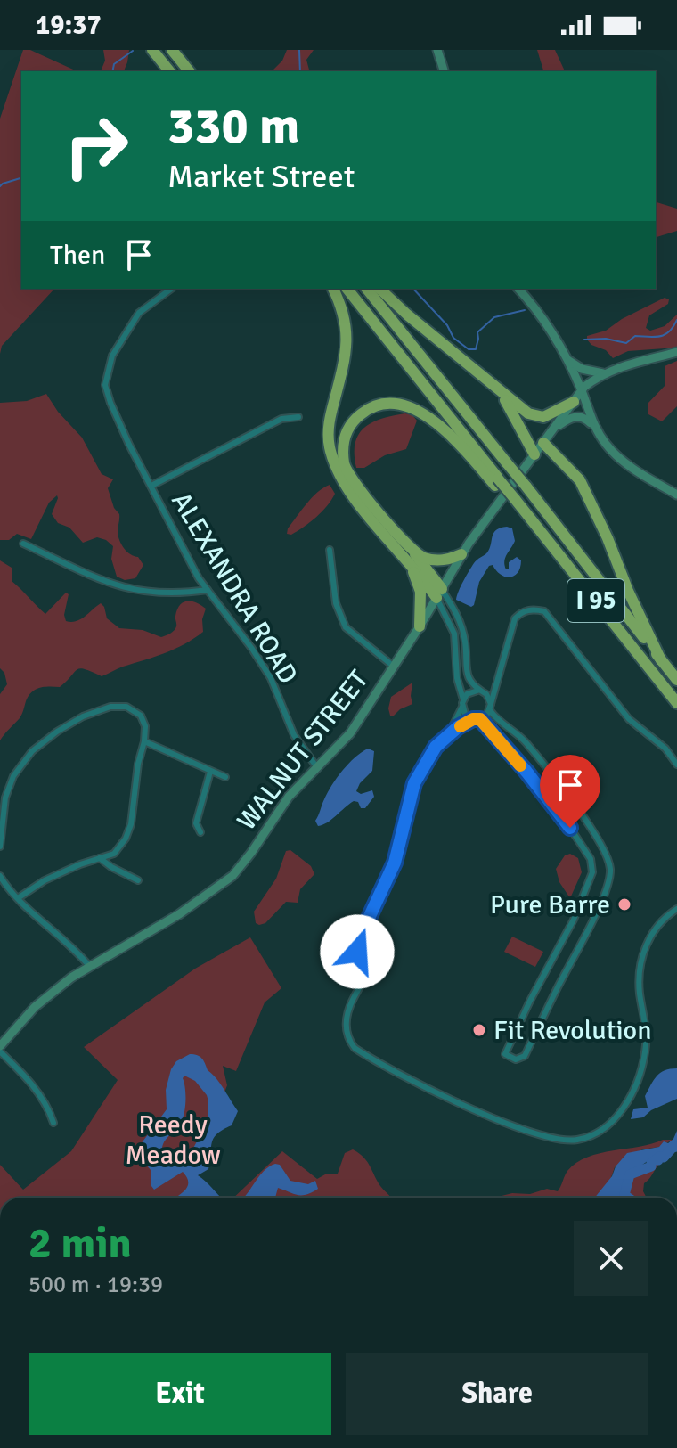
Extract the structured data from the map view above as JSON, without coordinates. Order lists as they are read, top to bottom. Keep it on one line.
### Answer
{"streets":{"highway":["I 95"],"main road":["WALNUT STREET"],"street":["ALEXANDRA ROAD"]},"crossings":[["ALEXANDRA ROAD","WALNUT STREET"]],"parks":["Reedy Meadow"],"places":["Pure Barre","Fit Revolution"],"page":{"status":"19:37","turn":["330 m","Market Street"],"then":"Then","heading":["2 min","500 m · 19:39"],"buttons":["Exit","Share"]}}
